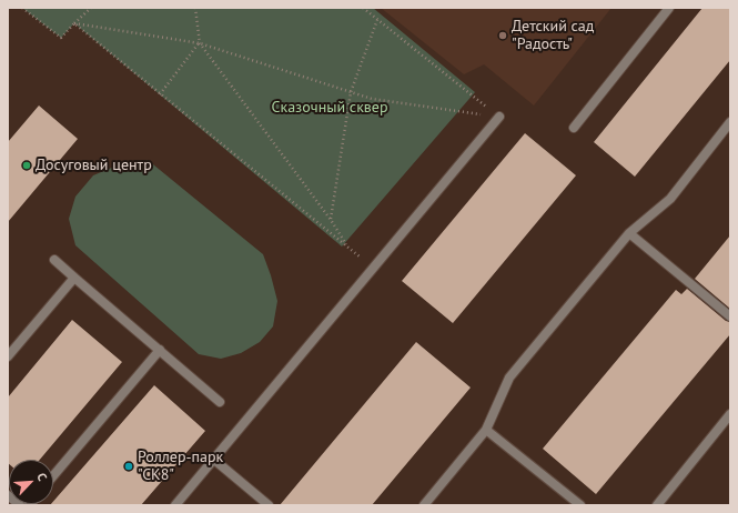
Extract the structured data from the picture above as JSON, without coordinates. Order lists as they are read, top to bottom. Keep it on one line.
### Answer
{"parks":["Сказочный сквер"],"places":["Детский сад \"Радость\"","Досуговый центр","Роллер-парк \"СК8\""],"north":"top right"}
